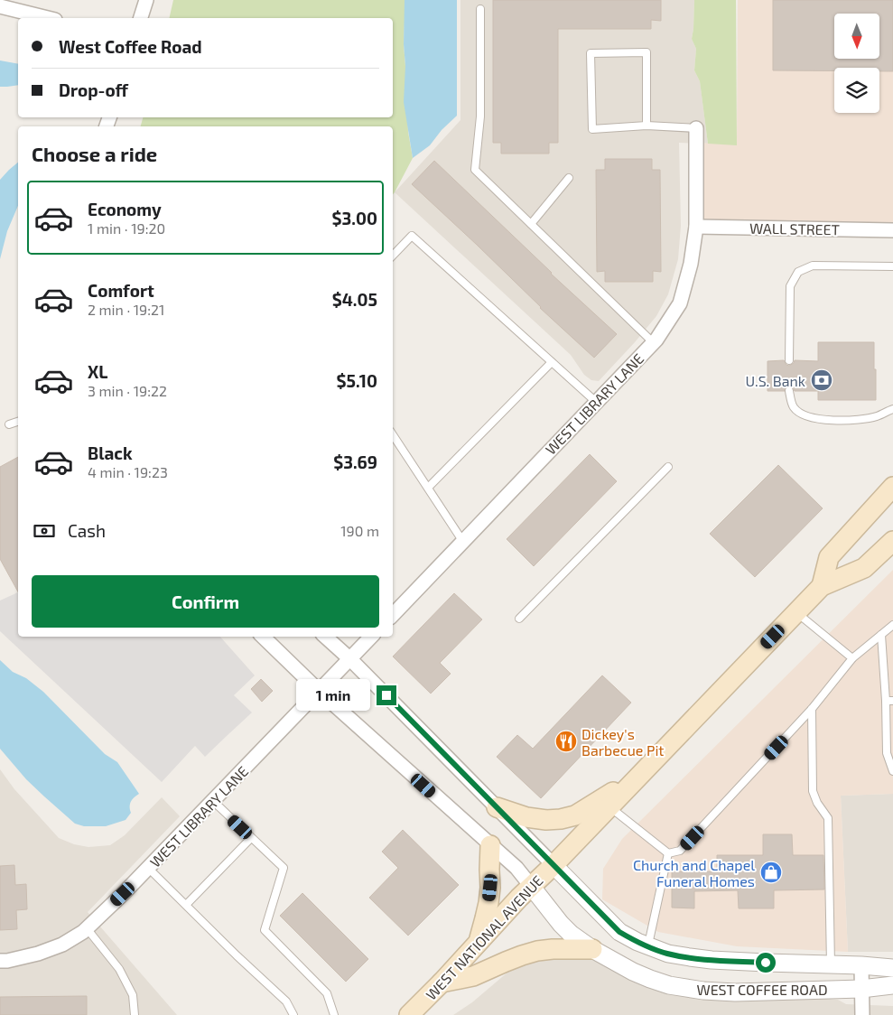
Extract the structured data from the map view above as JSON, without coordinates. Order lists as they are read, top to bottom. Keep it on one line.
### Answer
{"streets":{"main road":["WEST NATIONAL AVENUE"],"street":["WALL STREET","WEST LIBRARY LANE","WEST COFFEE ROAD"]},"crossings":[["WALL STREET","WEST LIBRARY LANE"],["WEST NATIONAL AVENUE","WEST COFFEE ROAD"]],"places":{"bank":["U.S. Bank"],"restaurant":["Dickey's Barbecue Pit"],"shop":["Church and Chapel Funeral Homes"]},"north":"bottom","page":{"banner":["West Coffee Road","Drop-off"],"heading":"Choose a ride","list":[{"name":"Economy","note":"1 min · 19:20","value":"$3.00"},{"name":"Comfort","note":"2 min · 19:21","value":"$4.05"},{"name":"XL","note":"3 min · 19:22","value":"$5.10"},{"name":"Black","note":"4 min · 19:23","value":"$3.69"}],"pay":["Cash","190 m"],"buttons":"Confirm","bubble":"1 min"}}
